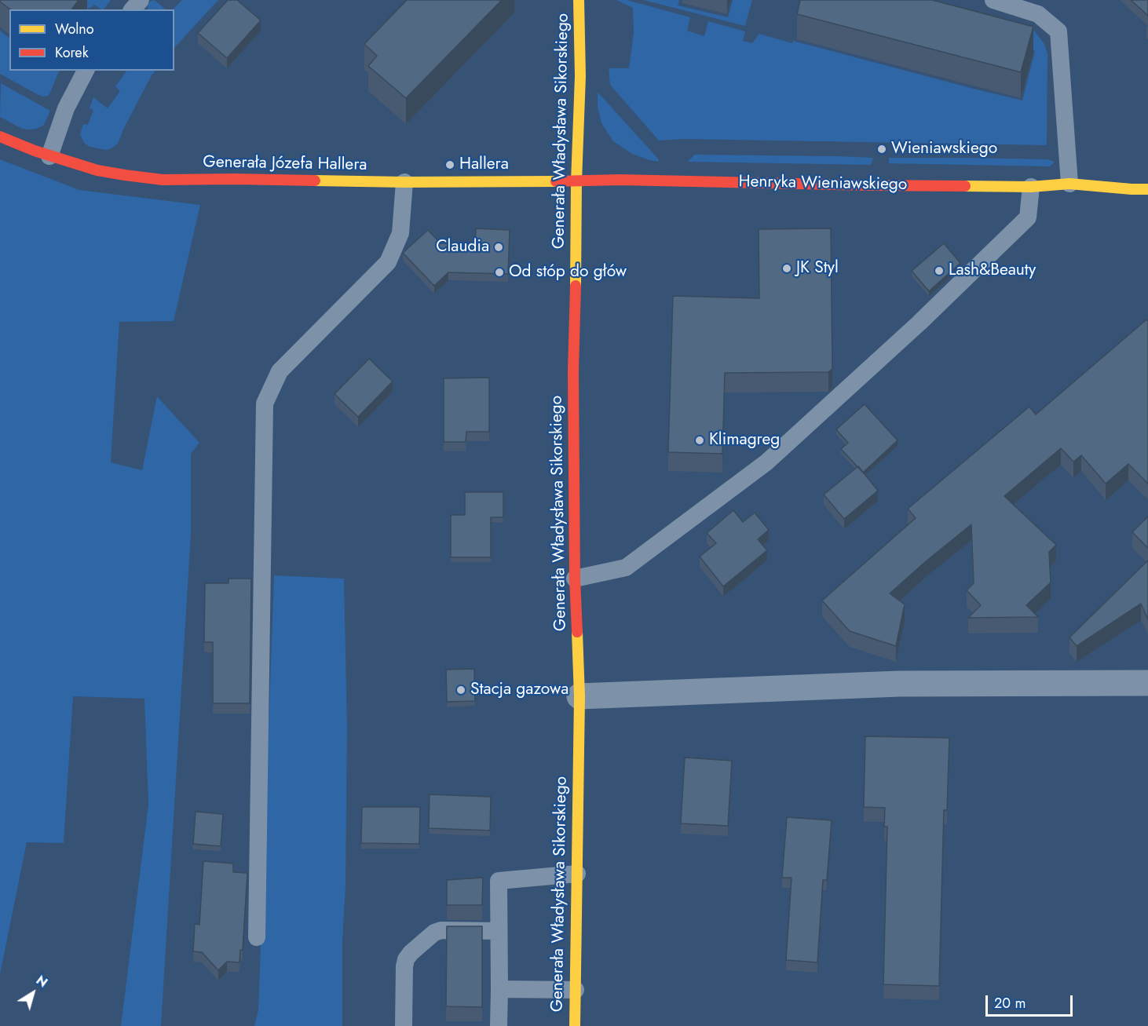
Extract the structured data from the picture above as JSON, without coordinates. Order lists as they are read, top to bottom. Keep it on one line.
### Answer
{"streets":{"street":["Generała Władysława Sikorskiego","Generała Józefa Hallera","Henryka Wieniawskiego"]},"crossings":[["Generała Władysława Sikorskiego","Generała Józefa Hallera"],["Generała Władysława Sikorskiego","Henryka Wieniawskiego"],["Generała Józefa Hallera","Henryka Wieniawskiego"]],"places":["Wieniawskiego","Hallera","Claudia","JK Styl","Lash&Beauty","Od stóp do głów","Klimagreg","Stacja gazowa"],"legend":["Wolno","Korek"],"scale_bar":"20 m","north":"top right"}
